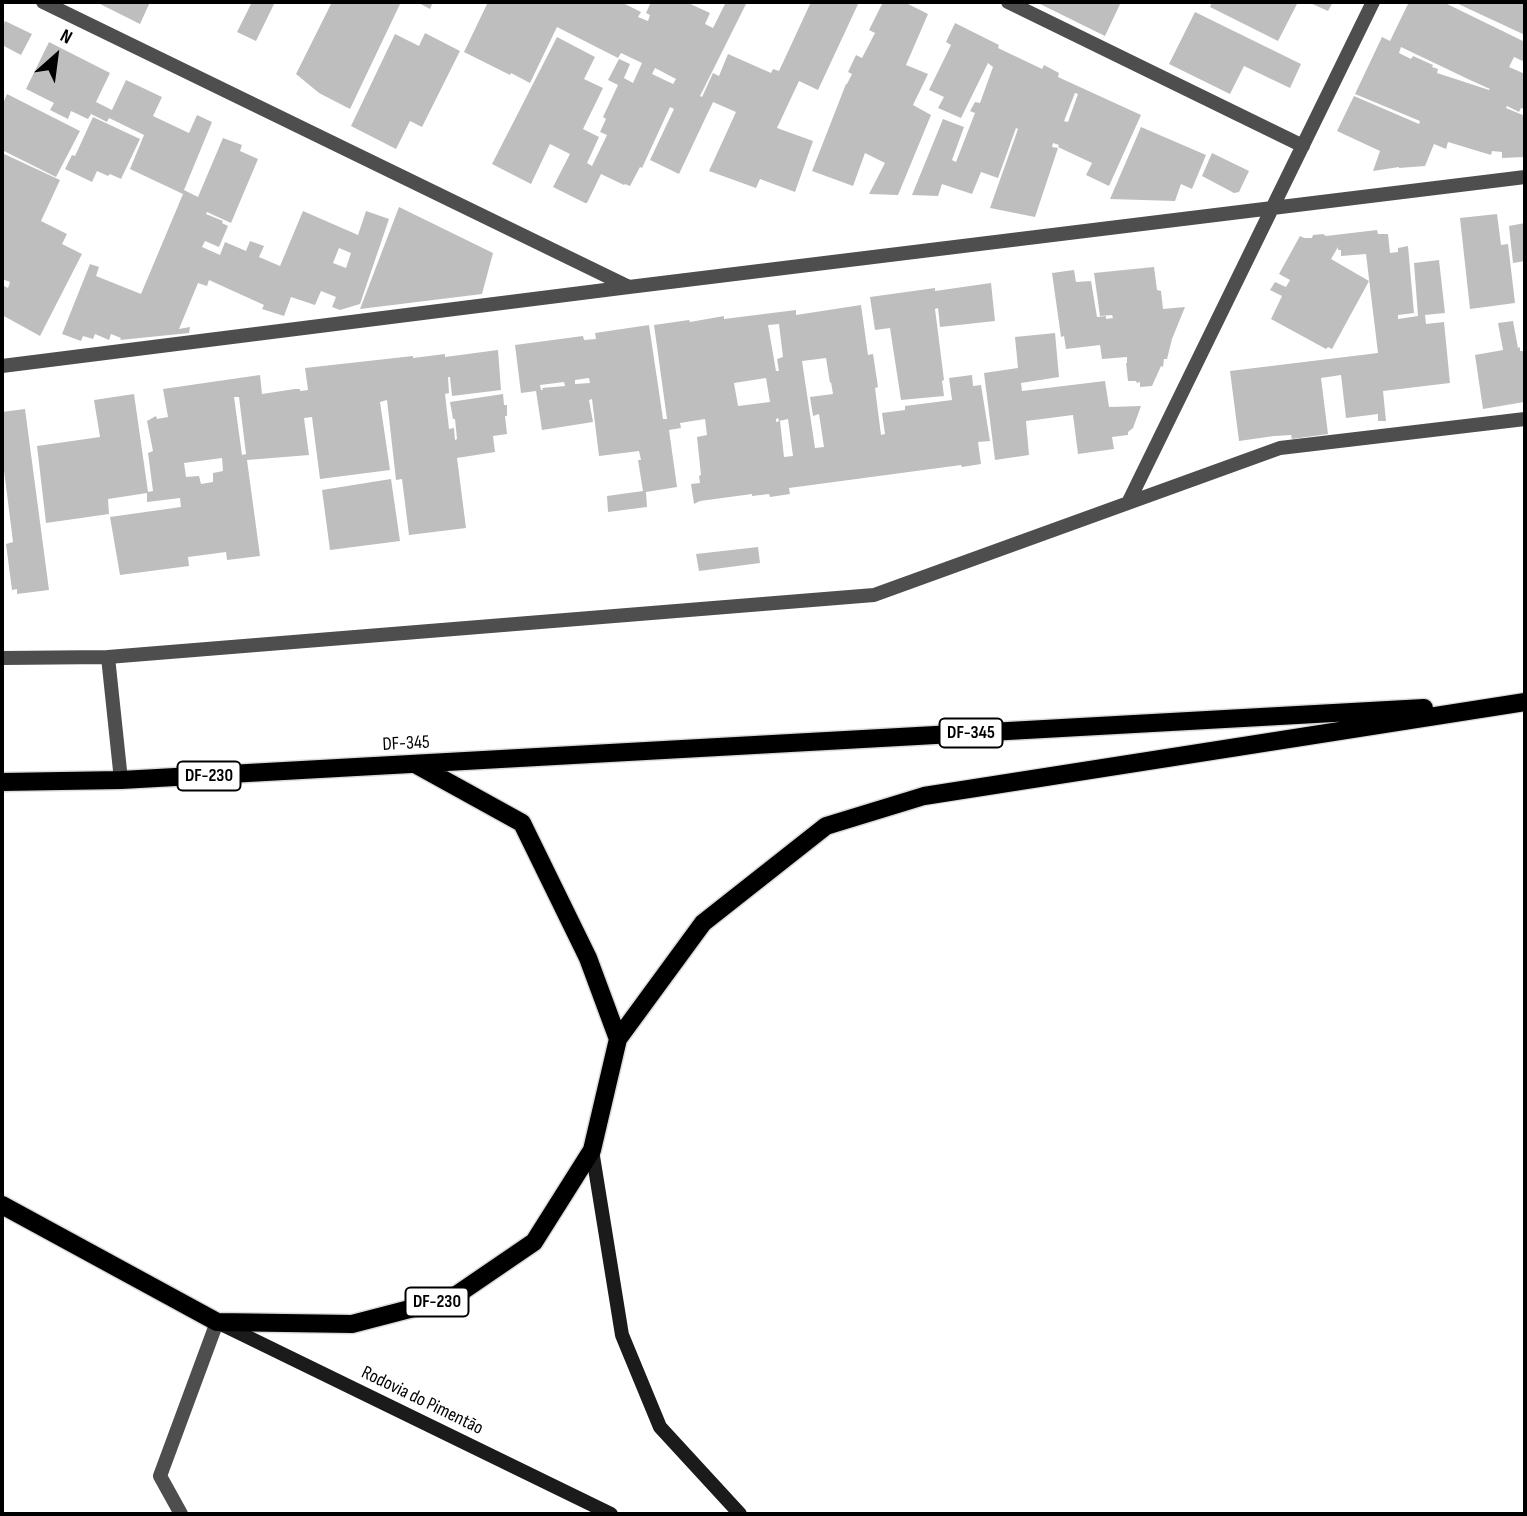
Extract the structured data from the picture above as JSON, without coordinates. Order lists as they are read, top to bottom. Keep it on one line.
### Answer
{"streets":{"main road":["DF-345","DF-230","Rodovia do Pimentão"]},"crossings":[["DF-345","DF-230"],["DF-230","Rodovia do Pimentão"]],"north":"top right"}
